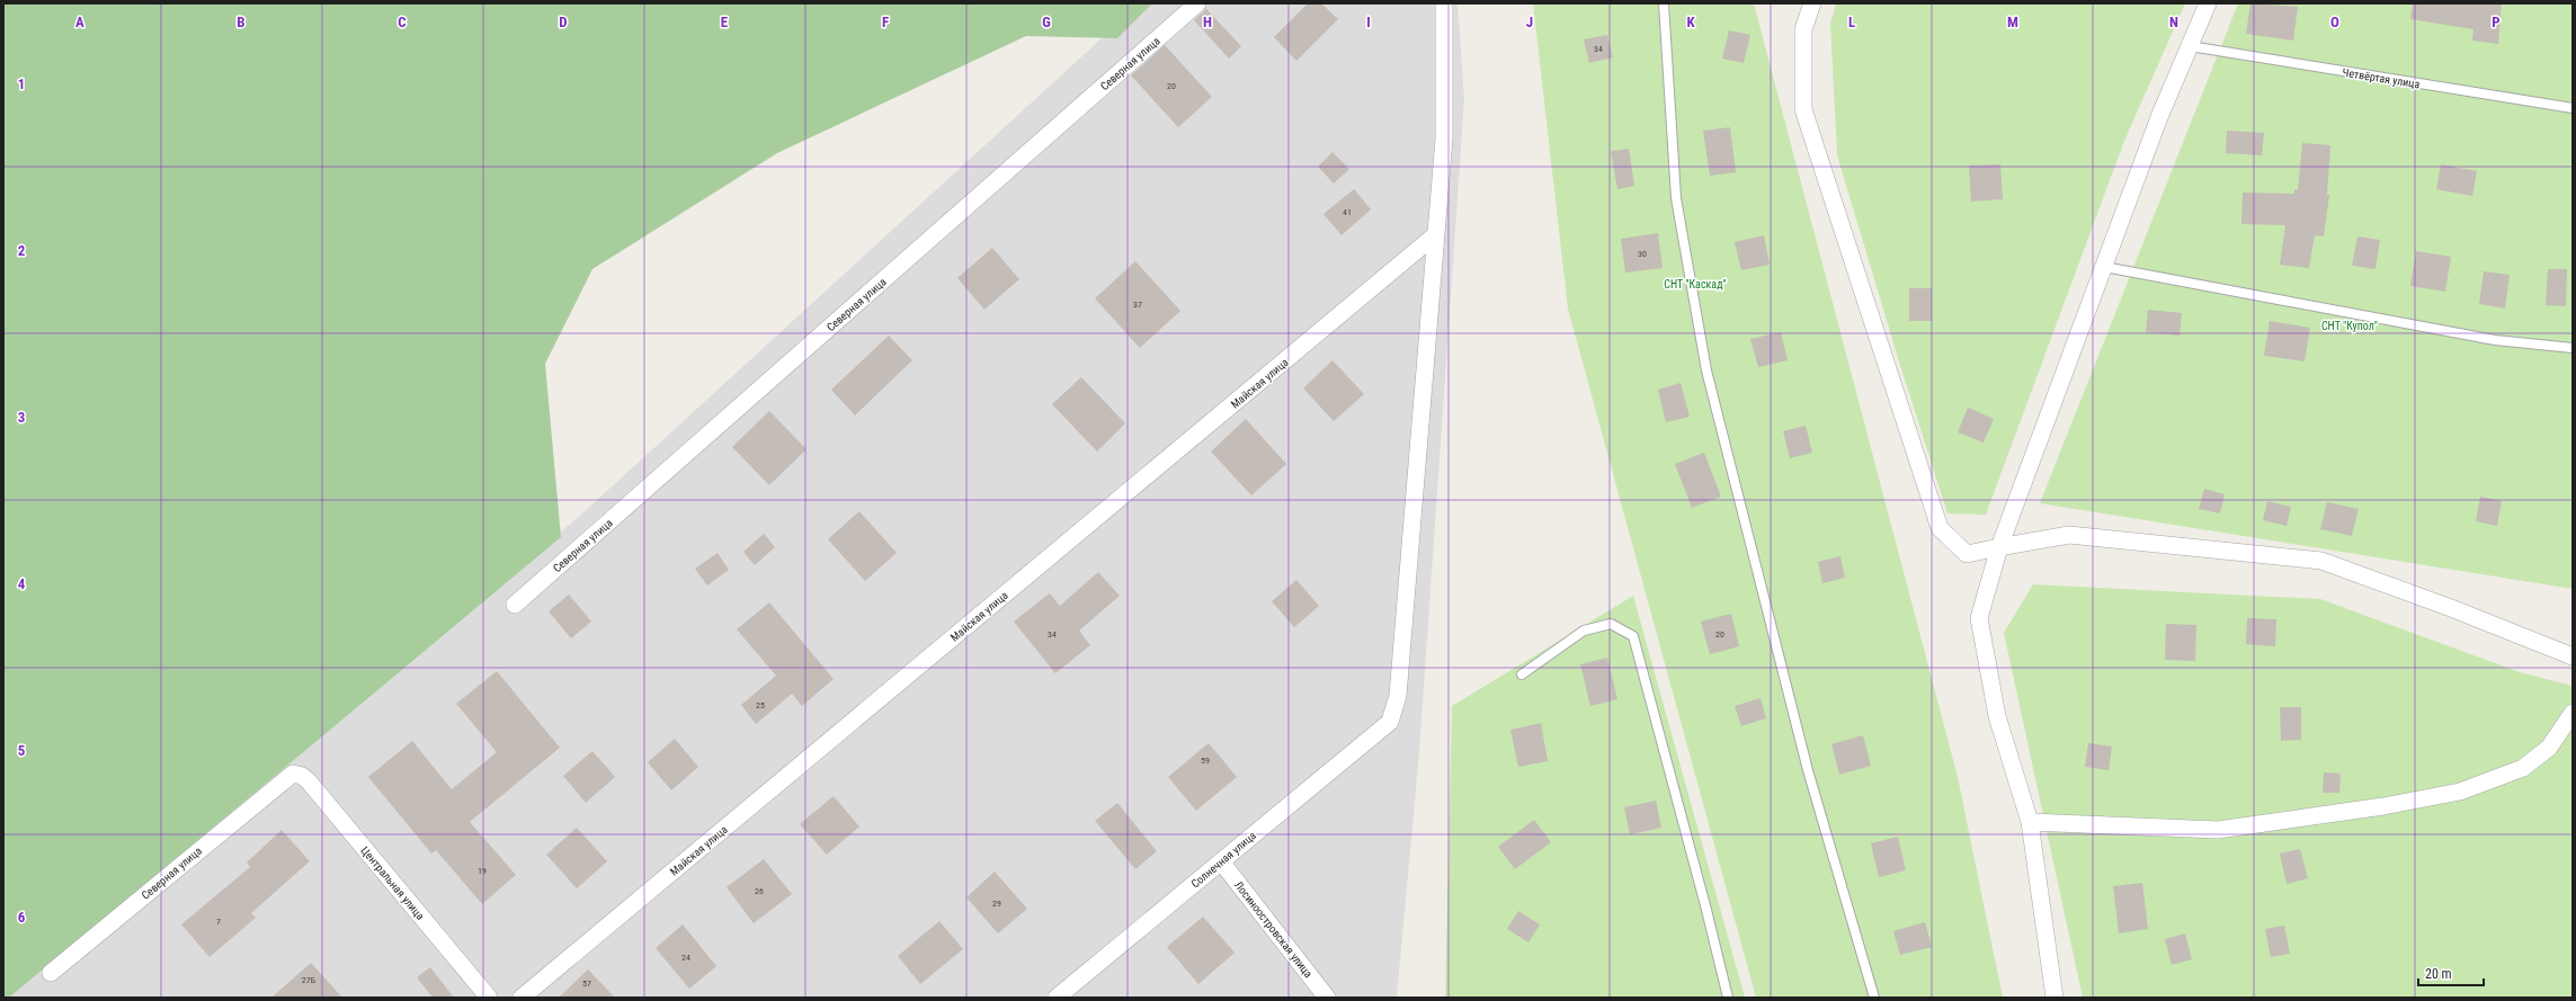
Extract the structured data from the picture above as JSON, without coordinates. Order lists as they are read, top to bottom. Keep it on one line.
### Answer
{"streets":{"street":["Северная улица","Майская улица","Солнечная улица","Центральная улица","Лосиноостровская улица"],"lane":["Четвёртая улица"]},"crossings":[["Северная улица","Центральная улица"],["Майская улица","Солнечная улица"],["Солнечная улица","Лосиноостровская улица"]],"parks":["СНТ \"Каскад\"","СНТ \"Купол\""],"house_numbers":["34","20","41","30","37","34","20","25","59","19","26","29","7","24","27Б","57"],"scale_bar":"20 m","grid":{"columns":["A","B","C","D","E","F","G","H","I","J","K","L","M","N","O","P"],"rows":["1","2","3","4","5","6"]}}
